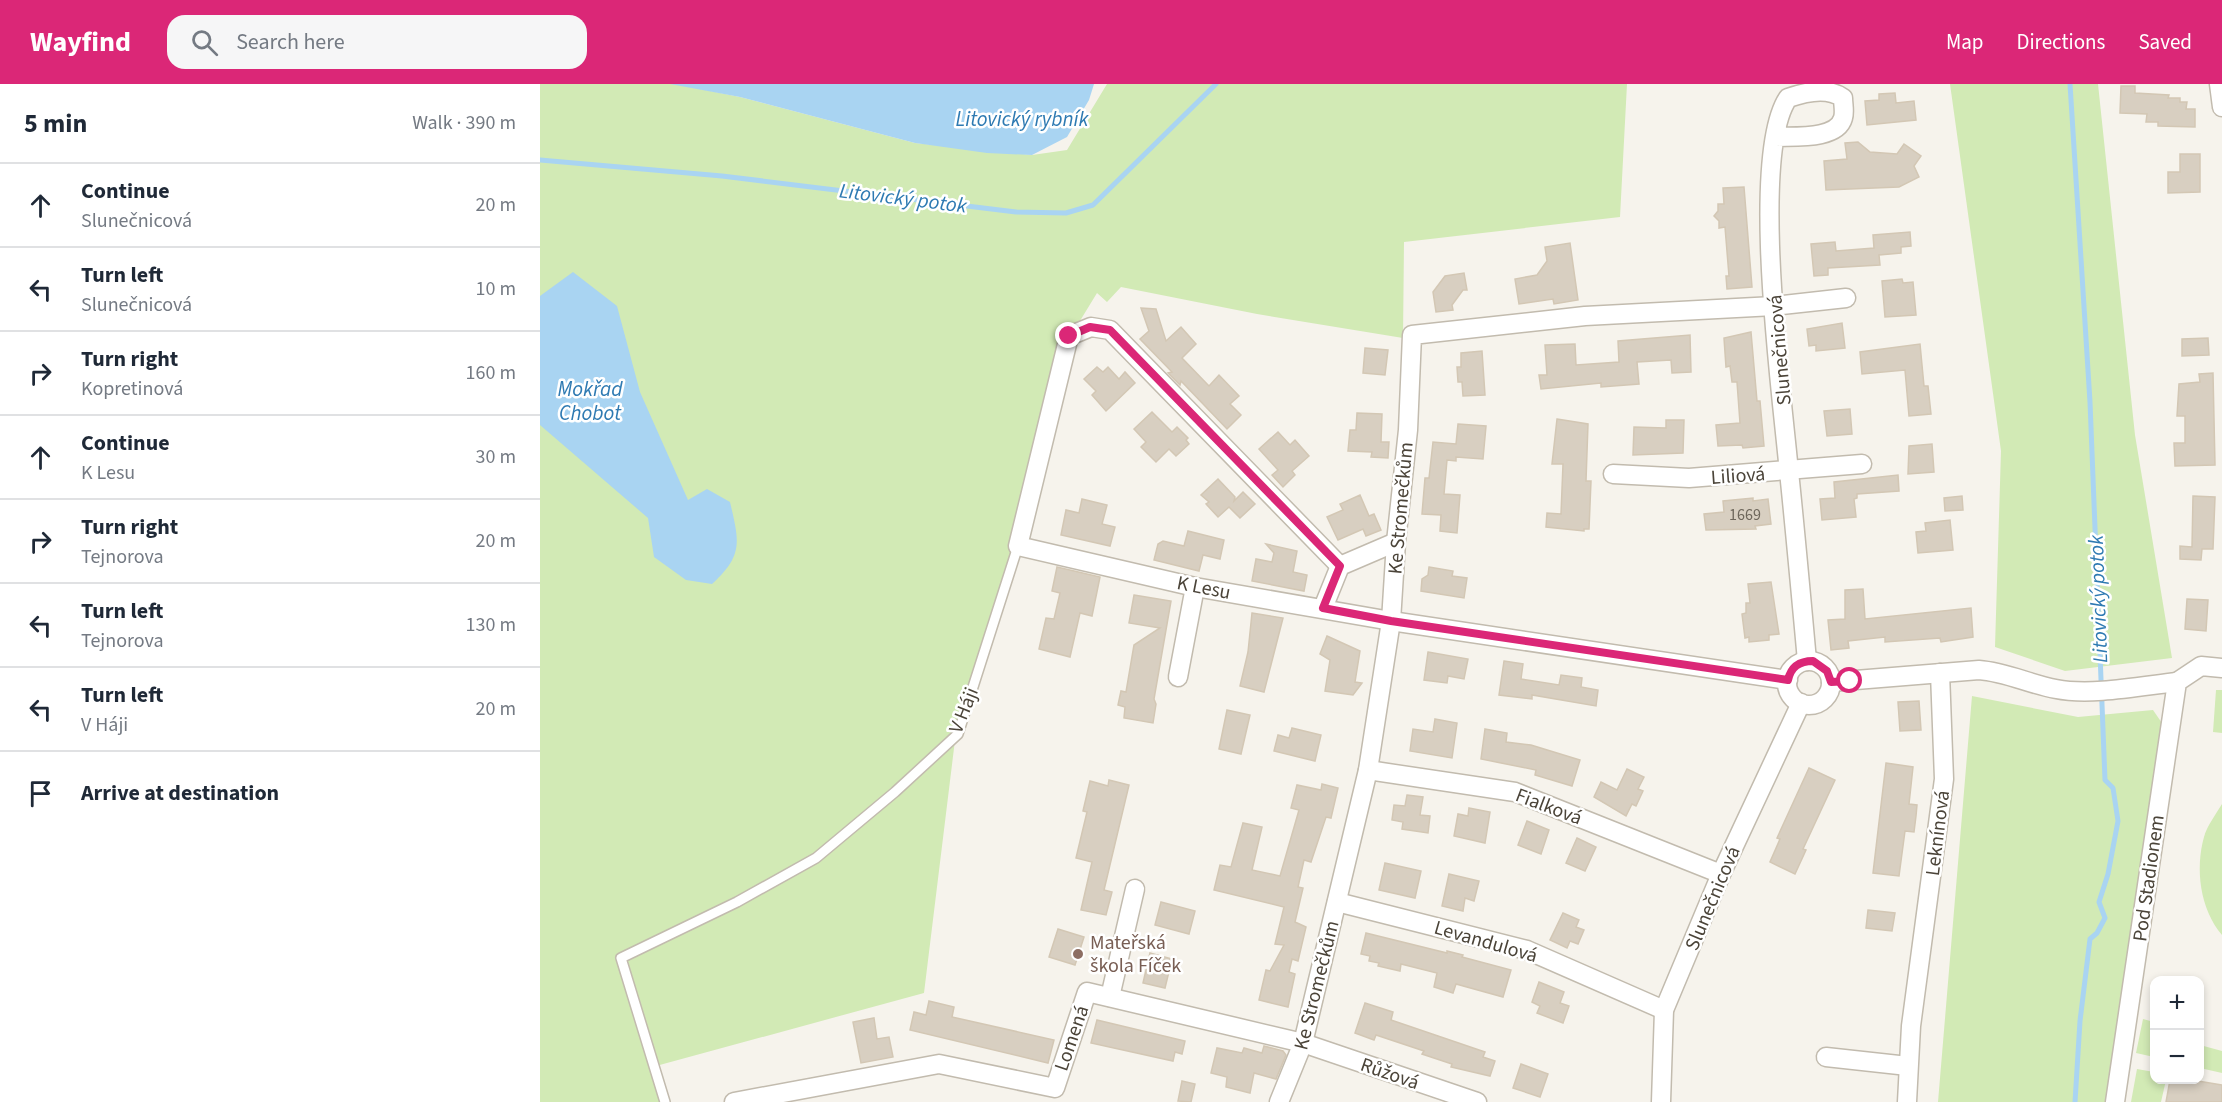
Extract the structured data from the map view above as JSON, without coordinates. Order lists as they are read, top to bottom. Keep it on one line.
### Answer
{"streets":{"street":["Slunečnicová","Liliová","Ke Stromečkům","K Lesu","V Háji","Fialková","Leknínová","Pod Stadionem","Levandulová","Lomená","Růžová"]},"crossings":[["Slunečnicová","Liliová"],["Slunečnicová","Ke Stromečkům"],["Slunečnicová","K Lesu"],["Slunečnicová","Fialková"],["Slunečnicová","Levandulová"],["Ke Stromečkům","K Lesu"],["Ke Stromečkům","Fialková"],["Ke Stromečkům","Levandulová"],["Ke Stromečkům","Lomená"],["Ke Stromečkům","Růžová"],["K Lesu","V Háji"],["Lomená","Růžová"]],"water":["Litovický rybník","Litovický potok","Mokřad Chobot"],"places":["Mateřská škola Fíček"],"house_numbers":["1669"],"page":{"header":"Wayfind","search":"Search here","nav":["Map","Directions","Saved"],"heading":["5 min","Walk · 390 m"],"list":[["Continue","Slunečnicová","20 m"],["Turn left","Slunečnicová","10 m"],["Turn right","Kopretinová","160 m"],["Continue","K Lesu","30 m"],["Turn right","Tejnorova","20 m"],["Turn left","Tejnorova","130 m"],["Turn left","V Háji","20 m"],"Arrive at destination"],"map_buttons":["+","−"]}}
